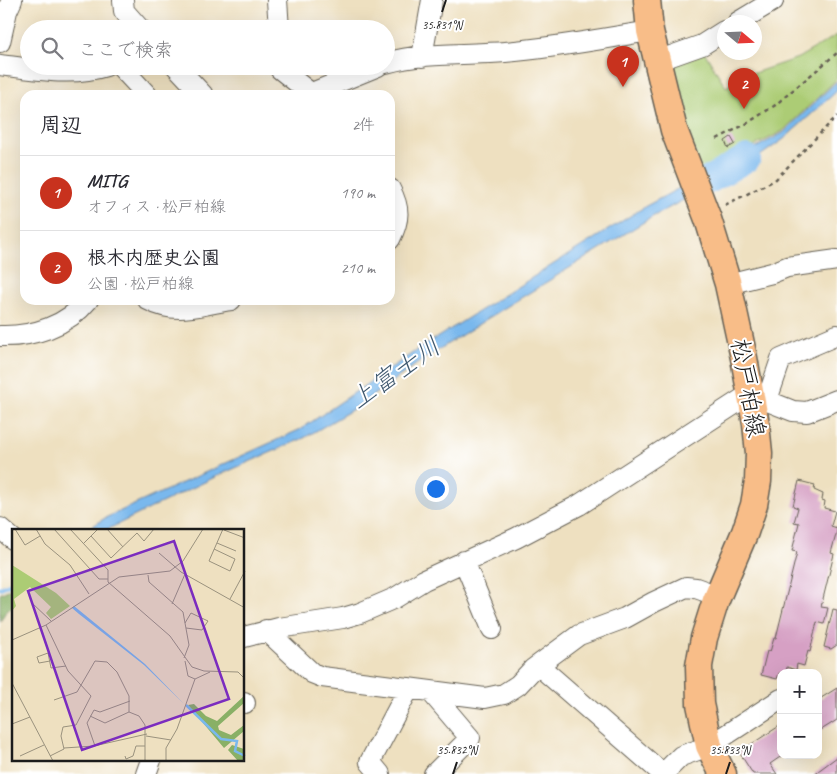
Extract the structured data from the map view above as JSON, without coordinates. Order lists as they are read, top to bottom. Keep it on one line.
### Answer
{"streets":{"main road":["松戸柏線"]},"water":["上富士川"],"north":"right","page":{"search":"ここで検索","pins":["1","2"],"heading":["周辺","2件"],"list":[{"mark":"1","name":"MITG","note":"オフィス · 松戸柏線","value":"190 m"},{"mark":"2","name":"根木内歴史公園","note":"公園 · 松戸柏線","value":"210 m"}],"map_buttons":["+","−"]},"coordinates":["35.831°N","35.832°N","35.833°N"]}
